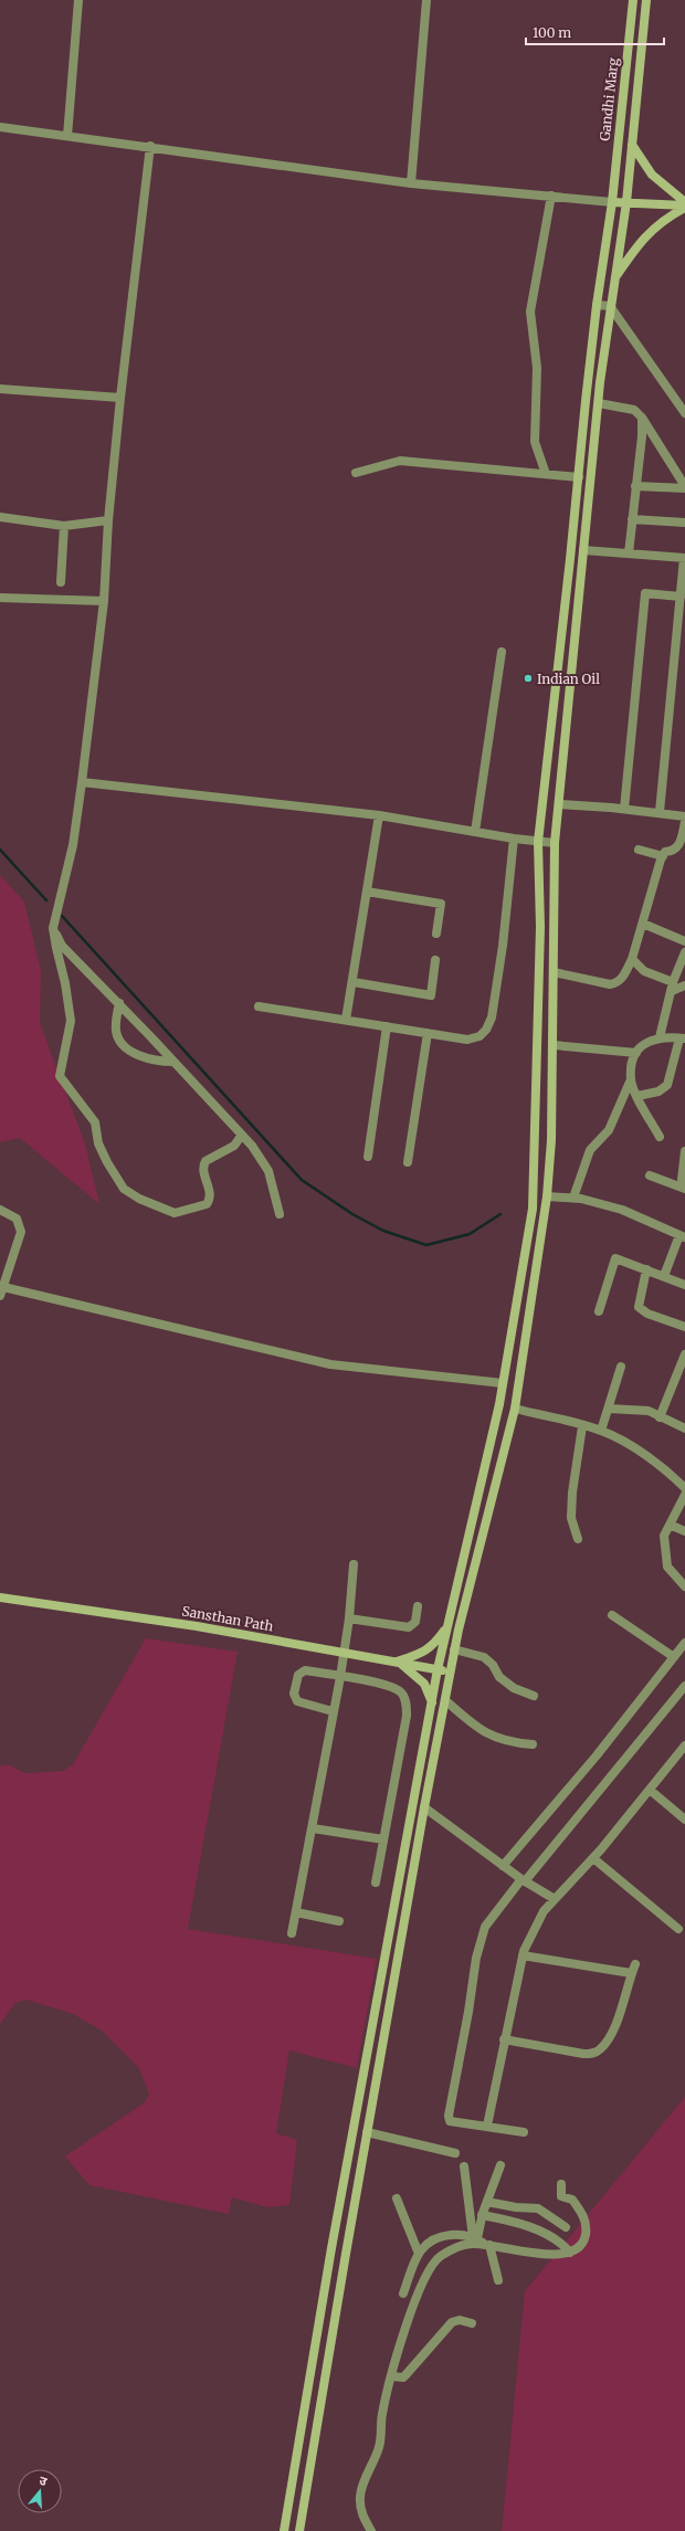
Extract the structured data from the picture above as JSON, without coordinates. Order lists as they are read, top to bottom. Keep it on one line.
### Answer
{"streets":{"main road":["Gandhi Marg","Sansthan Path"]},"crossings":[["Gandhi Marg","Sansthan Path"]],"places":["Indian Oil"],"scale_bar":"100 m","north":"top"}
